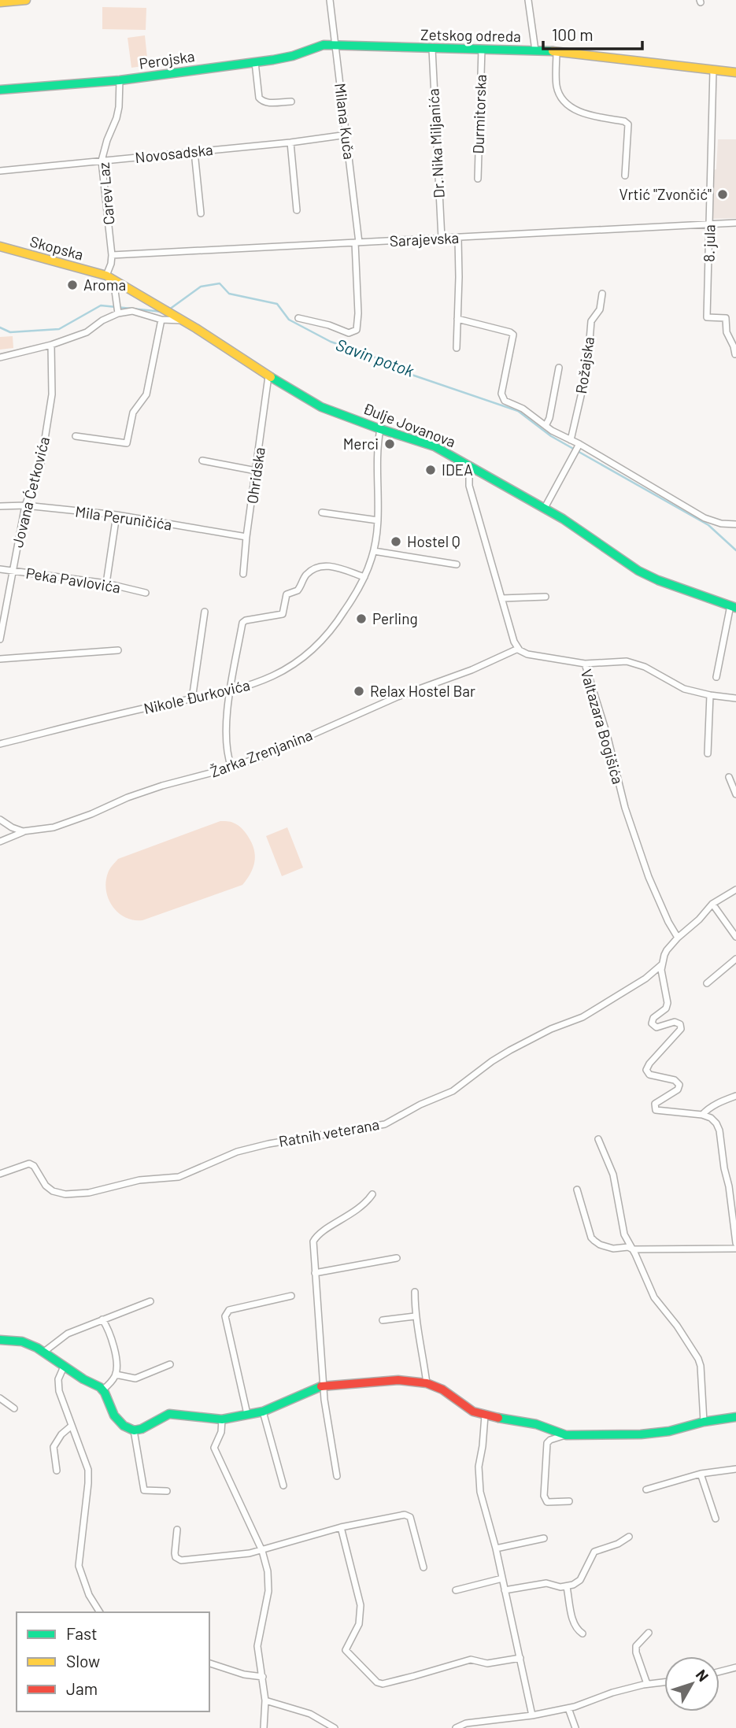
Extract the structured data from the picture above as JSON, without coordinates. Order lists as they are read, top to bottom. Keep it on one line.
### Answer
{"streets":{"street":["Zetskog odreda","Perojska","Durmitorska","Milana Kuča","Dr. Nika Miljanića","Novosadska","Carev Laz","Sarajevska","8. jula","Skopska","Rožajska","Đulje Jovanova","Ohridska","Jovana Ćetkovića","Mila Peruničića","Peka Pavlovića","Nikole Đurkovića","Valtazara Bogišića","Žarka Zrenjanina","Ratnih veterana"]},"crossings":[["Zetskog odreda","Perojska"],["Zetskog odreda","Durmitorska"],["Zetskog odreda","Milana Kuča"],["Zetskog odreda","Dr. Nika Miljanića"],["Zetskog odreda","8. jula"],["Perojska","Milana Kuča"],["Perojska","Carev Laz"],["Milana Kuča","Novosadska"],["Milana Kuča","Sarajevska"],["Dr. Nika Miljanića","Sarajevska"],["Novosadska","Carev Laz"],["Carev Laz","Sarajevska"],["Carev Laz","Skopska"],["Carev Laz","Đulje Jovanova"],["Sarajevska","8. jula"],["Skopska","Đulje Jovanova"],["Đulje Jovanova","Ohridska"],["Đulje Jovanova","Nikole Đurkovića"],["Ohridska","Mila Peruničića"],["Jovana Ćetkovića","Mila Peruničića"],["Jovana Ćetkovića","Peka Pavlovića"],["Valtazara Bogišića","Žarka Zrenjanina"],["Valtazara Bogišića","Ratnih veterana"]],"water":["Savin potok"],"places":["Vrtić \"Zvončić\"","Aroma","Merci","IDEA","Hostel Q","Perling","Relax Hostel Bar"],"legend":["Fast","Slow","Jam"],"scale_bar":"100 m","north":"top right"}
